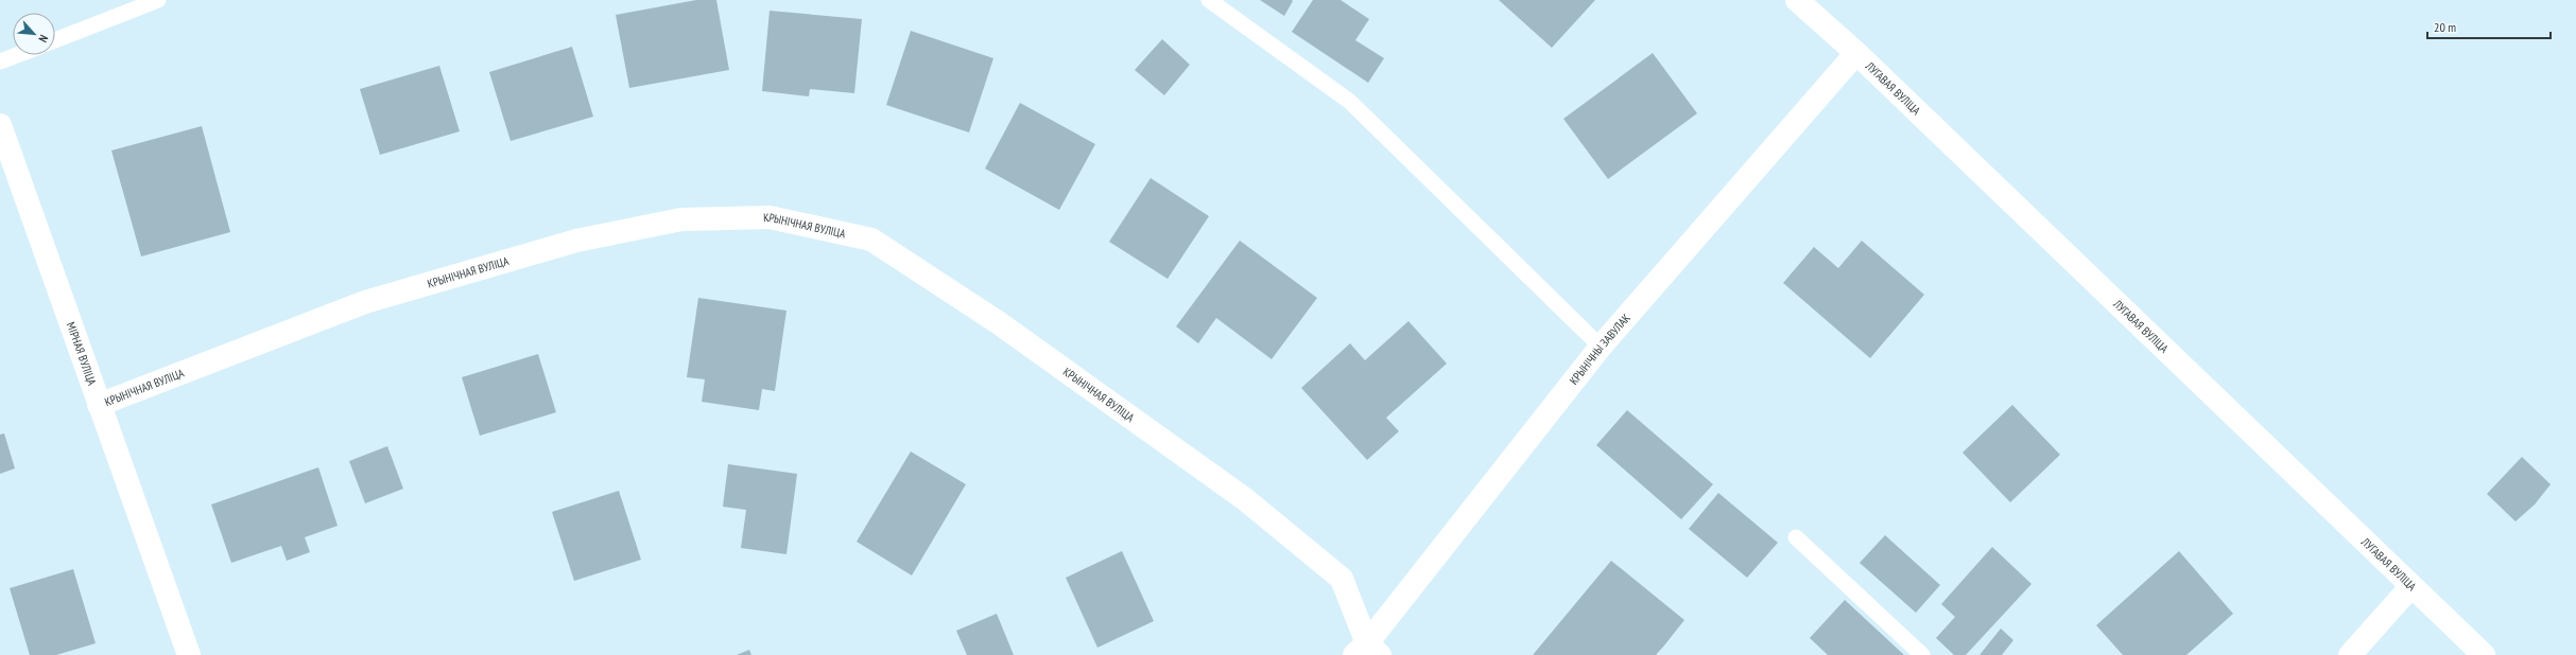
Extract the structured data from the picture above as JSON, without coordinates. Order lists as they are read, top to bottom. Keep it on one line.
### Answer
{"streets":{"street":["ЛУГАВАЯ ВУЛІЦА","КРЫНІЧНАЯ ВУЛІЦА","КРЫНІЧНЫ ЗАВУЛАК","МІРНАЯ ВУЛІЦА"]},"crossings":[["ЛУГАВАЯ ВУЛІЦА","КРЫНІЧНЫ ЗАВУЛАК"],["КРЫНІЧНАЯ ВУЛІЦА","КРЫНІЧНЫ ЗАВУЛАК"],["КРЫНІЧНАЯ ВУЛІЦА","МІРНАЯ ВУЛІЦА"]],"scale_bar":"20 m","north":"bottom right"}
